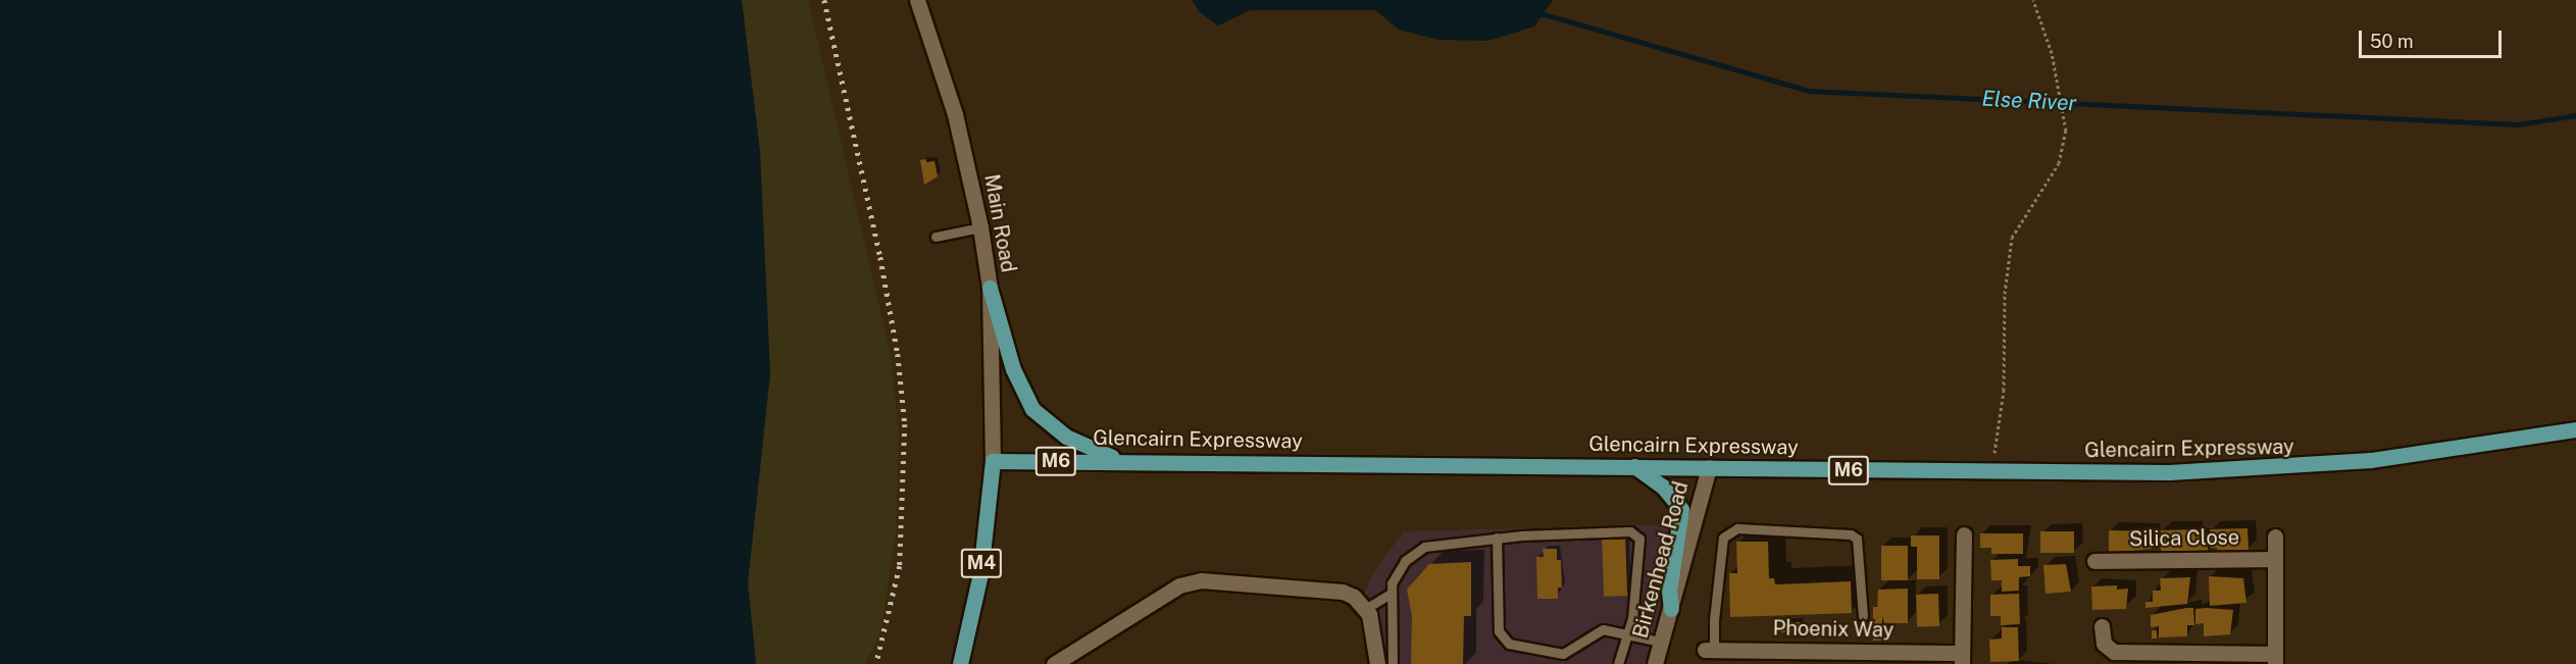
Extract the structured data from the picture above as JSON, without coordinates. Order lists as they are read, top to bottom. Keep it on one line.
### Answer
{"streets":{"main road":["Glencairn Expressway","M6","M4"],"street":["Main Road","Silica Close","Birkenhead Road","Phoenix Way"]},"crossings":[["Main Road","Glencairn Expressway"],["Main Road","M4"],["Glencairn Expressway","Birkenhead Road"],["Glencairn Expressway","M4"]],"water":["Else River"],"scale_bar":"50 m"}
